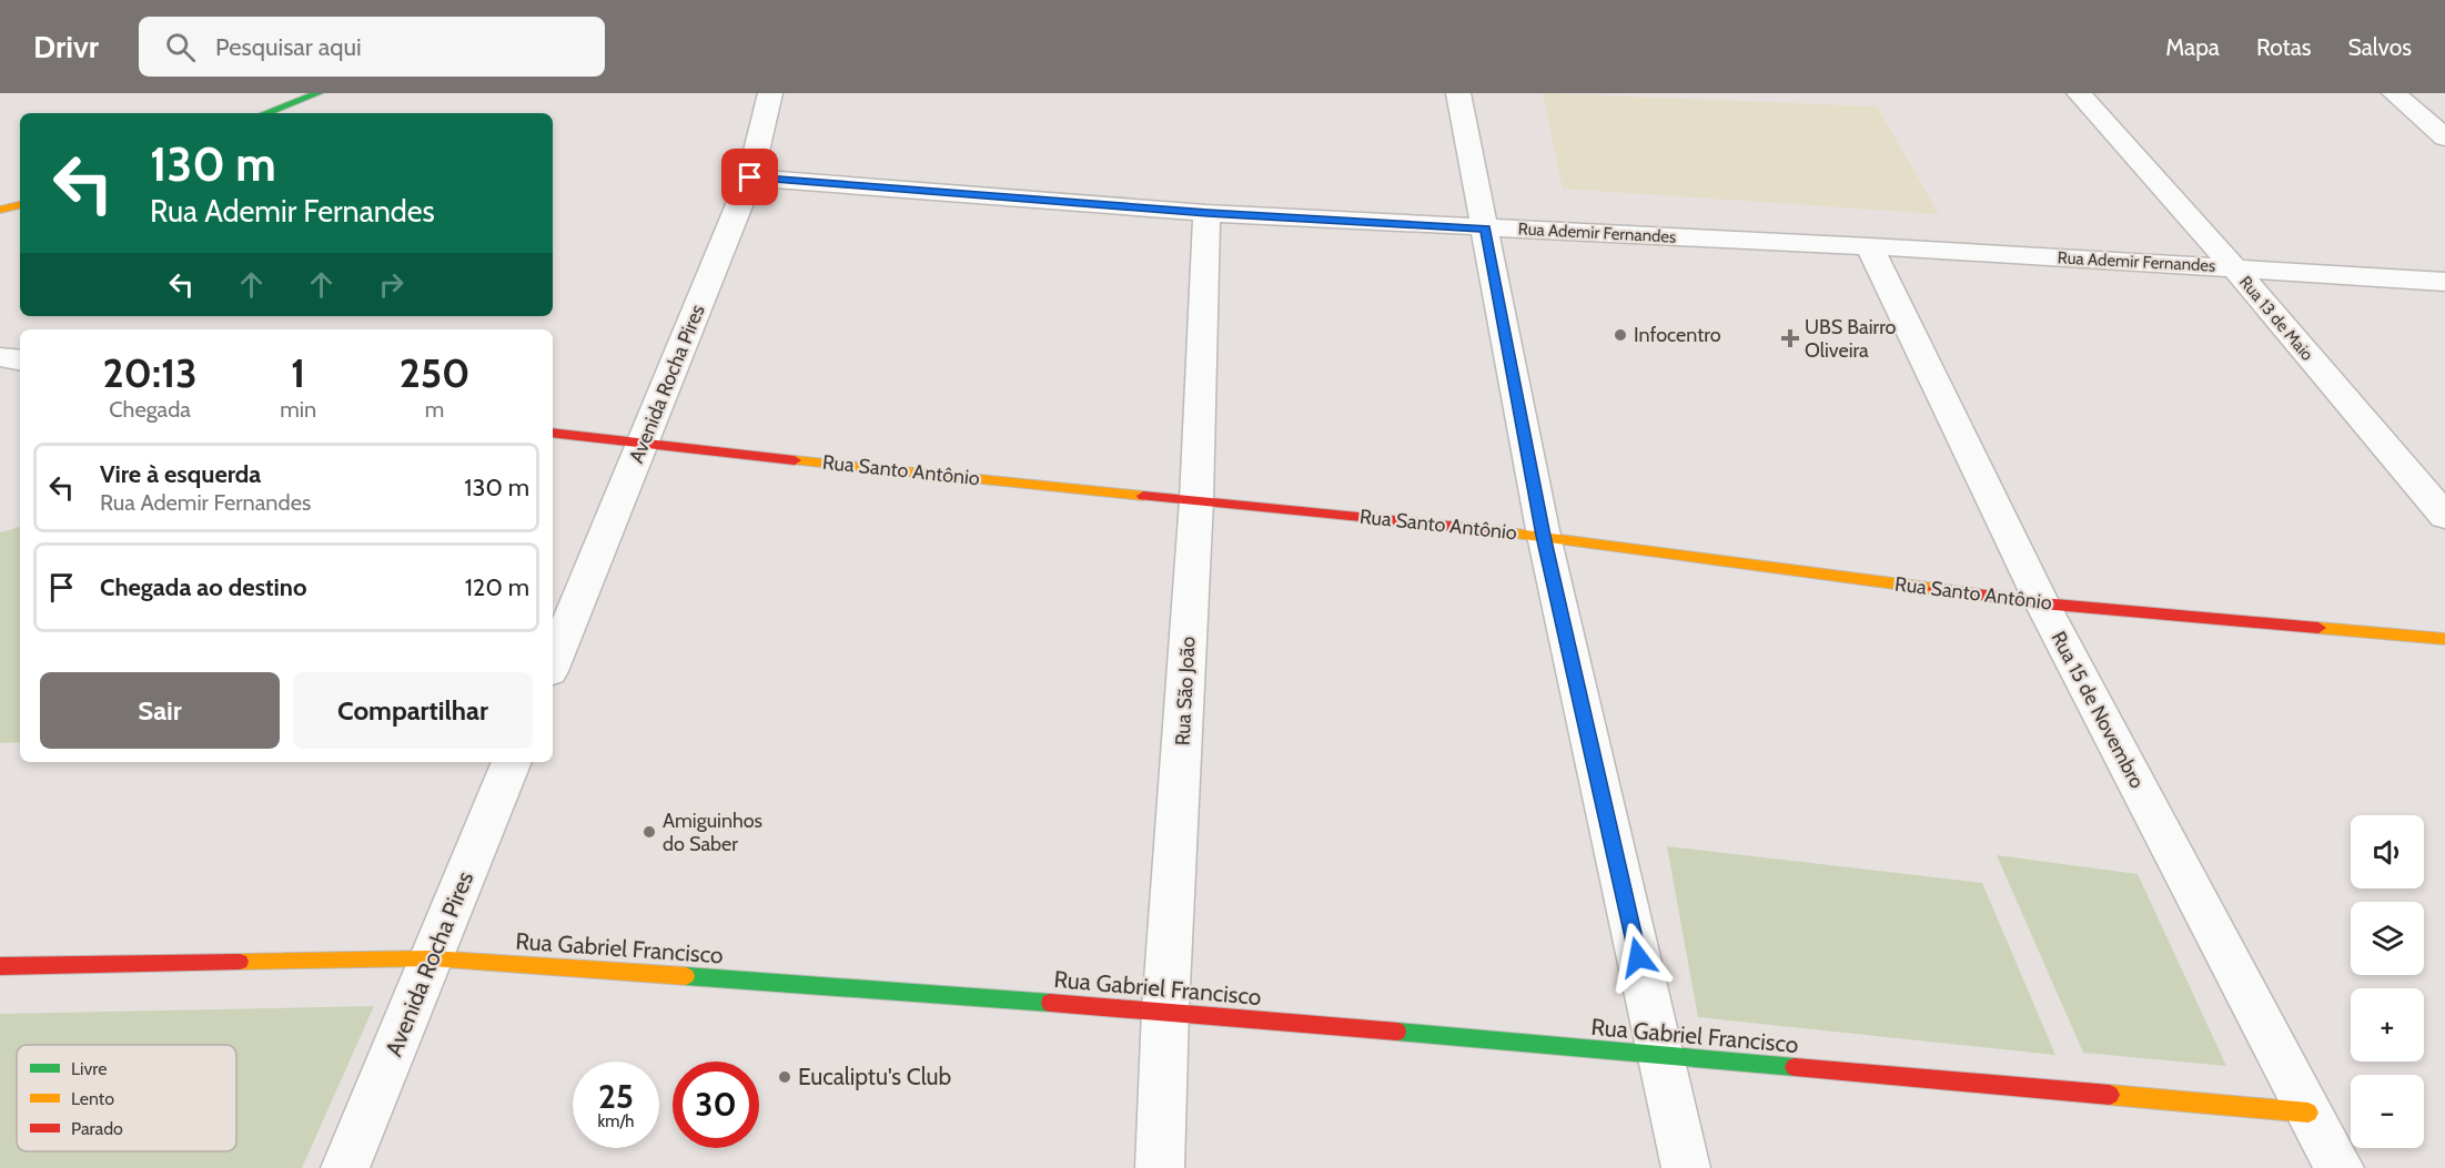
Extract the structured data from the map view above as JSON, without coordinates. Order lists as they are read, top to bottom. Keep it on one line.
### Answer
{"streets":{"main road":["Rua Santo Antônio","Rua Gabriel Francisco"],"street":["Rua Ademir Fernandes","Rua 13 de Maio","Avenida Rocha Pires","Rua São João","Rua 15 de Novembro"]},"crossings":[["Rua Ademir Fernandes","Rua 13 de Maio"],["Rua Ademir Fernandes","Avenida Rocha Pires"],["Rua Ademir Fernandes","Rua São João"],["Rua Ademir Fernandes","Rua 15 de Novembro"],["Avenida Rocha Pires","Rua Santo Antônio"],["Avenida Rocha Pires","Rua Gabriel Francisco"],["Rua Santo Antônio","Rua São João"],["Rua Santo Antônio","Rua 15 de Novembro"],["Rua São João","Rua Gabriel Francisco"],["Rua 15 de Novembro","Rua Gabriel Francisco"]],"places":{"other":["Infocentro","Amiguinhos do Saber","Eucaliptu's Club"],"health":["UBS Bairro Oliveira"]},"legend":["Livre","Lento","Parado"],"page":{"header":"Drivr","search":"Pesquisar aqui","nav":["Mapa","Rotas","Salvos"],"turn":["130 m","Rua Ademir Fernandes"],"eta":["20:13","Chegada","1","min","250","m"],"list":[{"name":"Vire à esquerda","note":"Rua Ademir Fernandes","value":"130 m"},{"name":"Chegada ao destino","value":"120 m"}],"buttons":["Sair","Compartilhar"],"map_buttons":["+","−"],"speed":"25 km/h","limit":"30"}}
